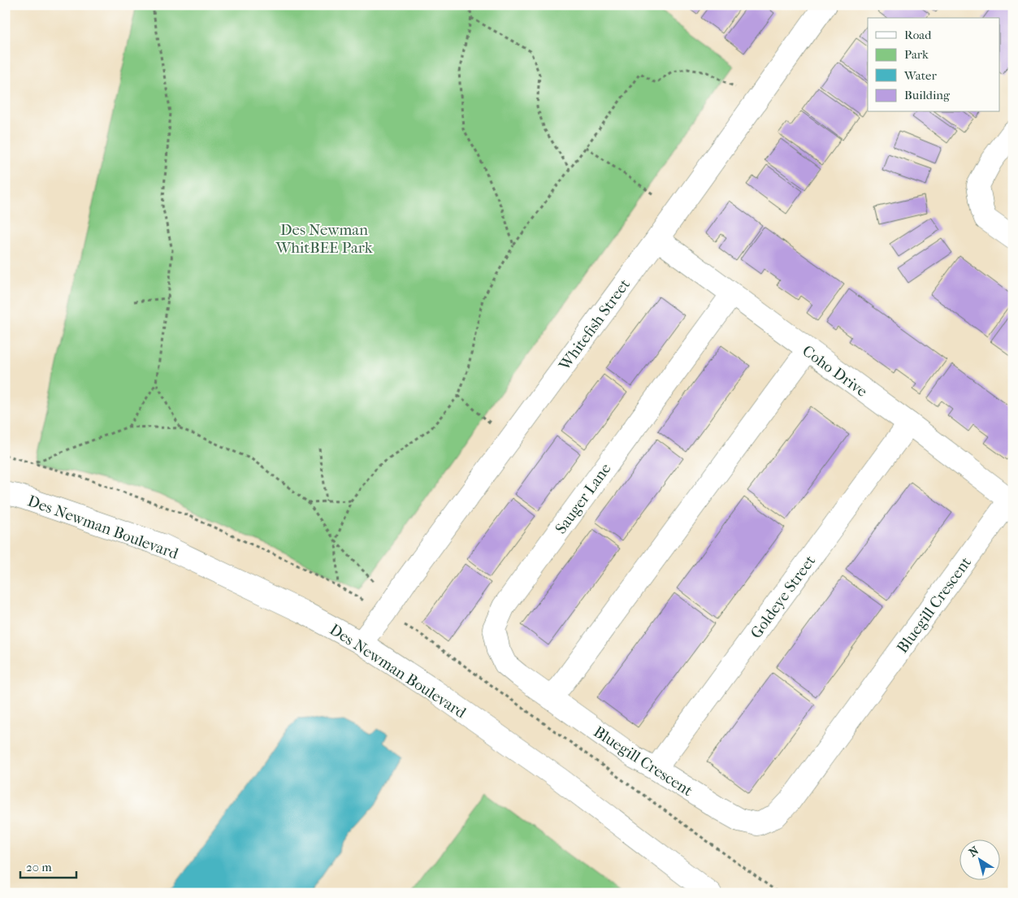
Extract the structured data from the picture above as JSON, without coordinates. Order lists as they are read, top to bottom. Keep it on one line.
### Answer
{"streets":{"street":["Whitefish Street","Coho Drive","Sauger Lane","Des Newman Boulevard","Goldeye Street","Bluegill Crescent"]},"crossings":[["Whitefish Street","Coho Drive"],["Whitefish Street","Des Newman Boulevard"],["Coho Drive","Sauger Lane"],["Coho Drive","Goldeye Street"],["Coho Drive","Bluegill Crescent"],["Sauger Lane","Bluegill Crescent"],["Goldeye Street","Bluegill Crescent"]],"parks":["Des Newman WhitBEE Park"],"legend":["Road","Park","Water","Building"],"scale_bar":"20 m","north":"top left"}
